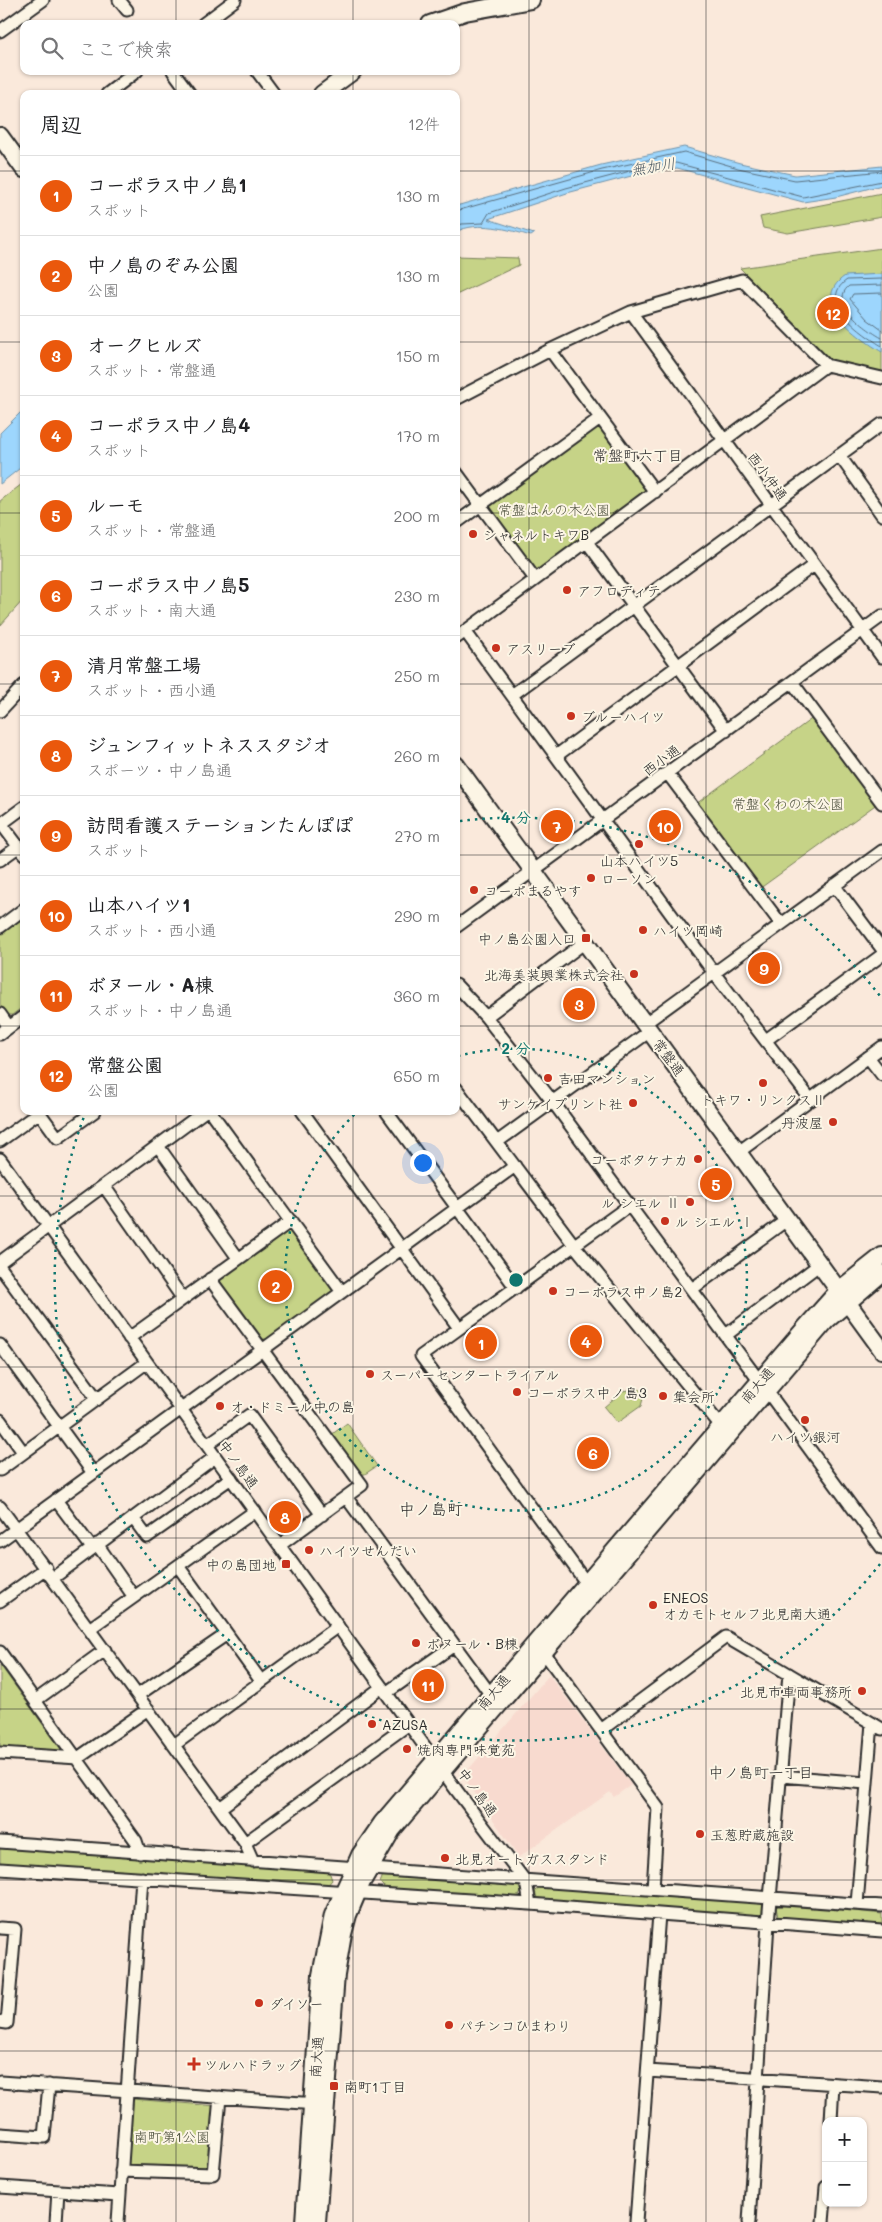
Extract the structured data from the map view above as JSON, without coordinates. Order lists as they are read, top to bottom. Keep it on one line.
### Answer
{"streets":{"street":["西小仲通","西小通","常盤通","南大通","中ノ島通"]},"crossings":[["西小仲通","西小通"],["西小通","常盤通"],["常盤通","南大通"],["南大通","中ノ島通"]],"districts":["常盤町六丁目","中ノ島町","中ノ島町一丁目"],"water":["無加川"],"parks":["常盤はんの木公園","常盤くわの木公園","南町第1公園"],"places":{"other":["シャネルトキワB","アフロディテ","アスリーブ","ブルーハイツ","山本ハイツ5","ローソン","コーポまるやす","ハイツ岡崎","北海美装興業株式会社","吉田マンション","トキワ・リンクスⅡ","サンケイプリント社","丹波屋","コーポタケナカ","ル シエル Ⅱ","ル シエル Ⅰ","コーポラス中ノ島2","スーパーセンタートライアル","コーポラス中ノ島3","集会所","オ・ドミール中の島","ハイツ銀河","ハイツせんだい","ENEOS オカモトセルフ北見南大通","ボヌール・B棟","北見市車両事務所","AZUSA","焼肉専門味覚苑","玉葱貯蔵施設","北見オートガススタンド","ダイソー","パチンコひまわり"],"transit":["中ノ島公園入口","中の島団地","南町1丁目"],"health":["ツルハドラッグ"]},"page":{"search":"ここで検索","heading":["周辺","12件"],"list":[{"mark":"1","name":"コーポラス中ノ島1","note":"スポット","value":"130 m"},{"mark":"2","name":"中ノ島のぞみ公園","note":"公園","value":"130 m"},{"mark":"3","name":"オークヒルズ","note":"スポット · 常盤通","value":"150 m"},{"mark":"4","name":"コーポラス中ノ島4","note":"スポット","value":"170 m"},{"mark":"5","name":"ルーモ","note":"スポット · 常盤通","value":"200 m"},{"mark":"6","name":"コーポラス中ノ島5","note":"スポット · 南大通","value":"230 m"},{"mark":"7","name":"清月常盤工場","note":"スポット · 西小通","value":"250 m"},{"mark":"8","name":"ジュンフィットネススタジオ","note":"スポーツ · 中ノ島通","value":"260 m"},{"mark":"9","name":"訪問看護ステーションたんぽぽ","note":"スポット","value":"270 m"},{"mark":"10","name":"山本ハイツ1","note":"スポット · 西小通","value":"290 m"},{"mark":"11","name":"ボヌール・A棟","note":"スポット · 中ノ島通","value":"360 m"},{"mark":"12","name":"常盤公園","note":"公園","value":"650 m"}],"pins":["12","7","10","9","3","5","2","4","1","6","8","11"],"map_buttons":["+","−"]},"rings":["4 分","2 分"]}
